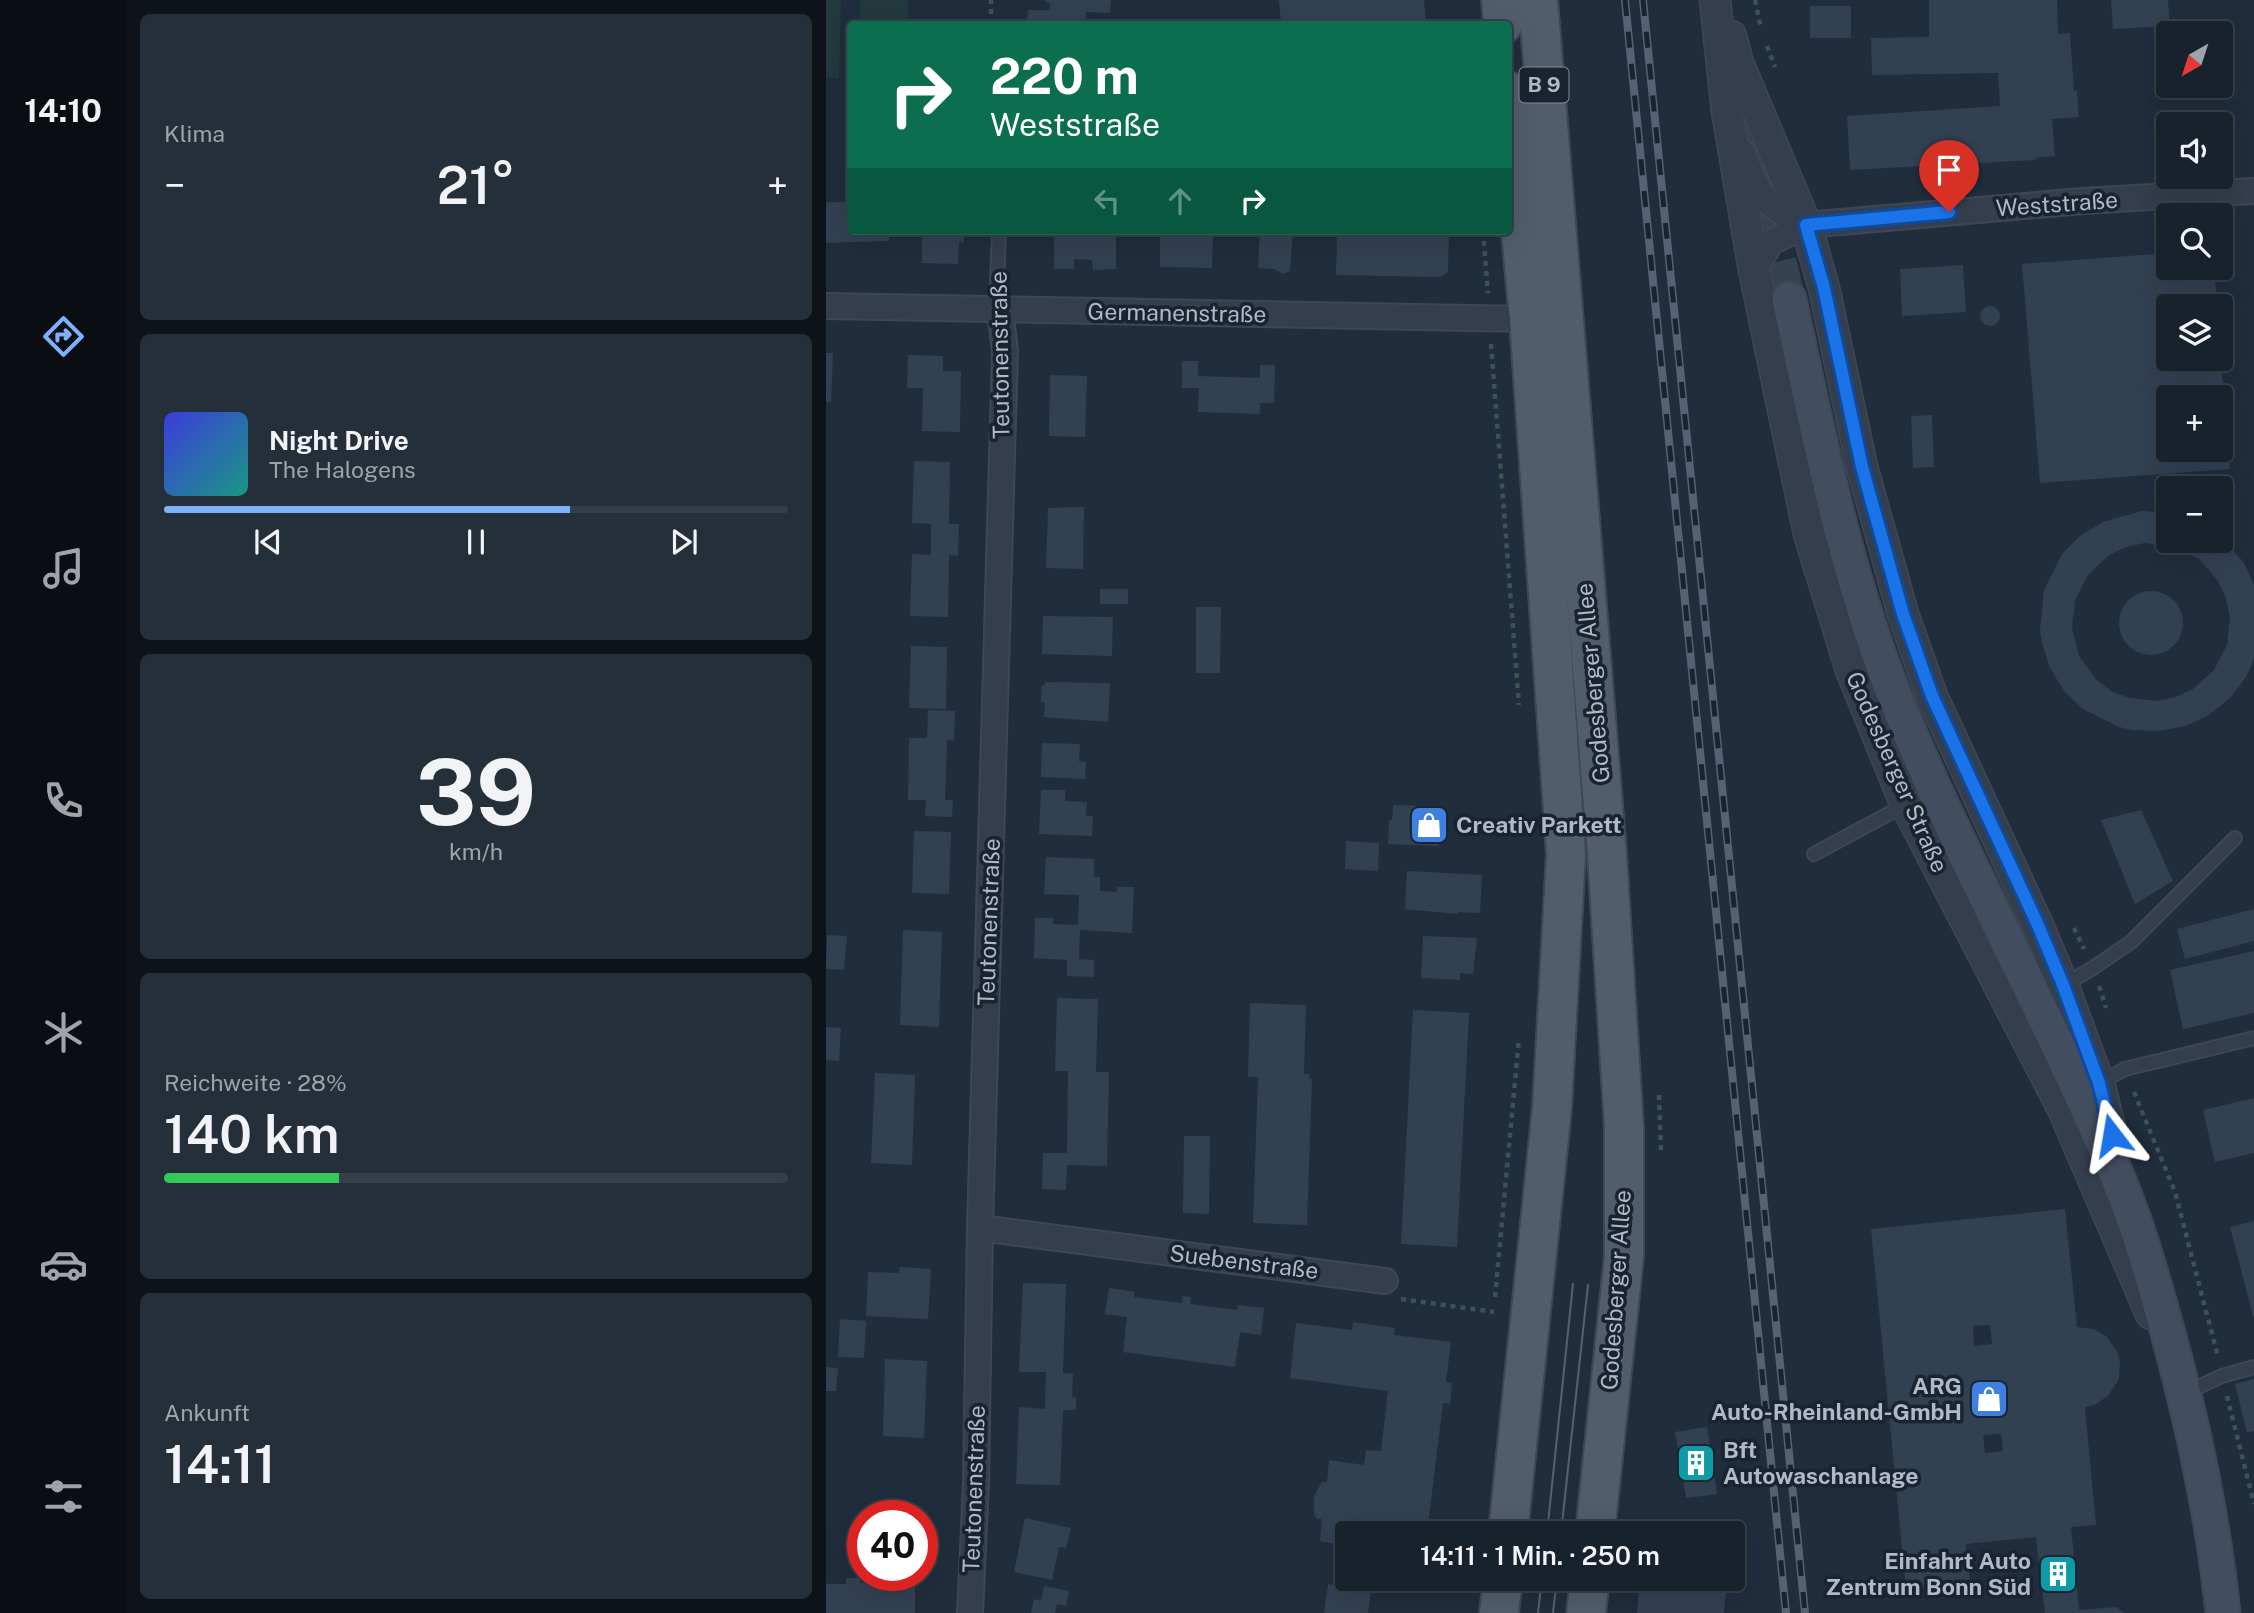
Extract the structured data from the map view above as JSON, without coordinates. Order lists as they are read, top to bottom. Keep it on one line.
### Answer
{"streets":{"main road":["B 9","Godesberger Allee","Godesberger Straße"],"street":["Weststraße","Germanenstraße","Teutonenstraße","Suebenstraße"]},"crossings":[["Weststraße","Godesberger Straße"],["Germanenstraße","Teutonenstraße"],["Germanenstraße","Godesberger Allee"],["Teutonenstraße","Suebenstraße"]],"places":{"shop":["Creativ Parkett","ARG Auto-Rheinland-GmbH"],"building":["Bft Autowaschanlage","Einfahrt Auto Zentrum Bonn Süd"]},"north":"bottom left","page":{"tabs":"14:10","tile":["Klima",["39","km/h"],["Reichweite · 28%","140 km"],["Ankunft","14:11"]],"map_buttons":["+","−"],"turn":["220 m","Weststraße"],"heat":["−","21°","+"],"song":["Night Drive","The Halogens"],"limit":"40","trip":"14:11 · 1 Min. · 250 m"}}
